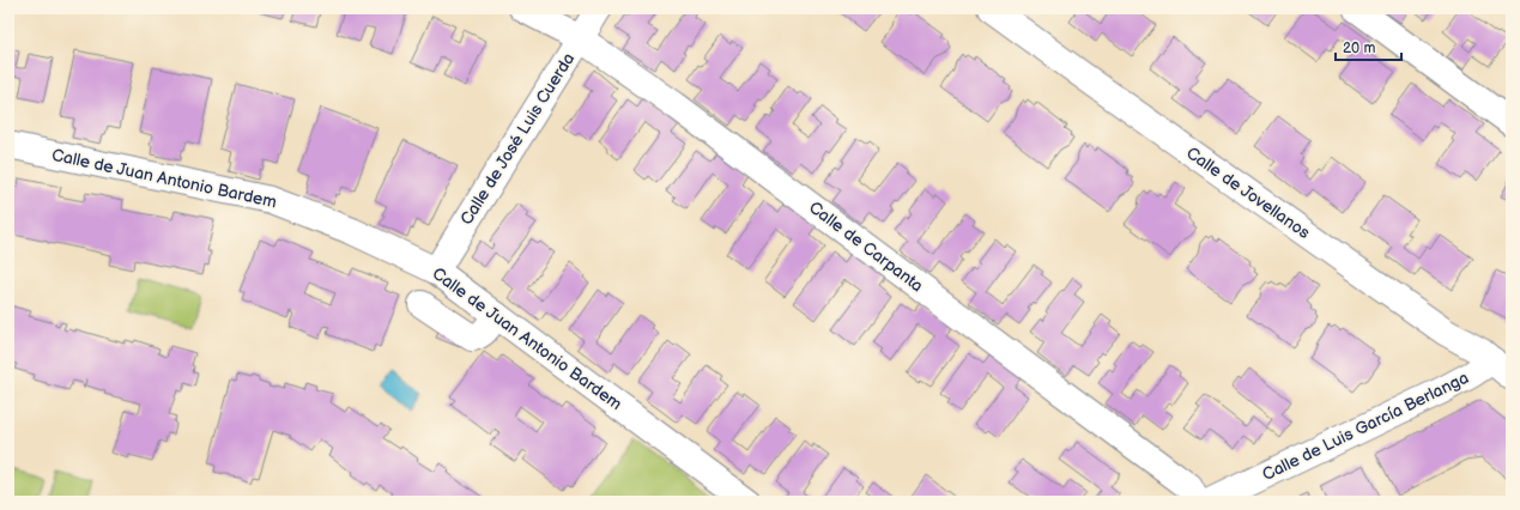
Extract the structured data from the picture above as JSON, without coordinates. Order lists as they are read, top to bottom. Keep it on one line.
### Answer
{"streets":{"street":["Calle de José Luis Cuerda","Calle de Juan Antonio Bardem","Calle de Jovellanos","Calle de Carpanta","Calle de Luis García Berlanga"]},"crossings":[["Calle de José Luis Cuerda","Calle de Juan Antonio Bardem"],["Calle de José Luis Cuerda","Calle de Carpanta"],["Calle de Jovellanos","Calle de Luis García Berlanga"]],"scale_bar":"20 m"}
